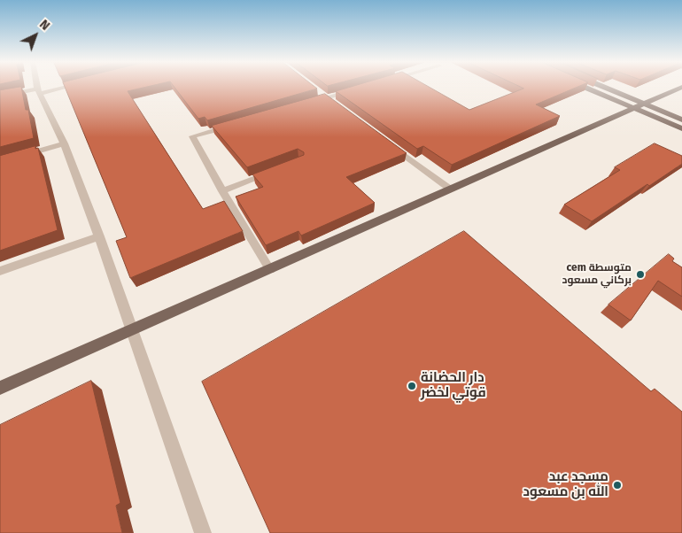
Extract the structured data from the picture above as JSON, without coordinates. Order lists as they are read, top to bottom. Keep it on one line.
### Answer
{"places":["cem متوسطة بركاني مسعود","دار الحضانة قوتي لخضر","مسجد عبد الله بن مسعود"],"north":"top right"}
